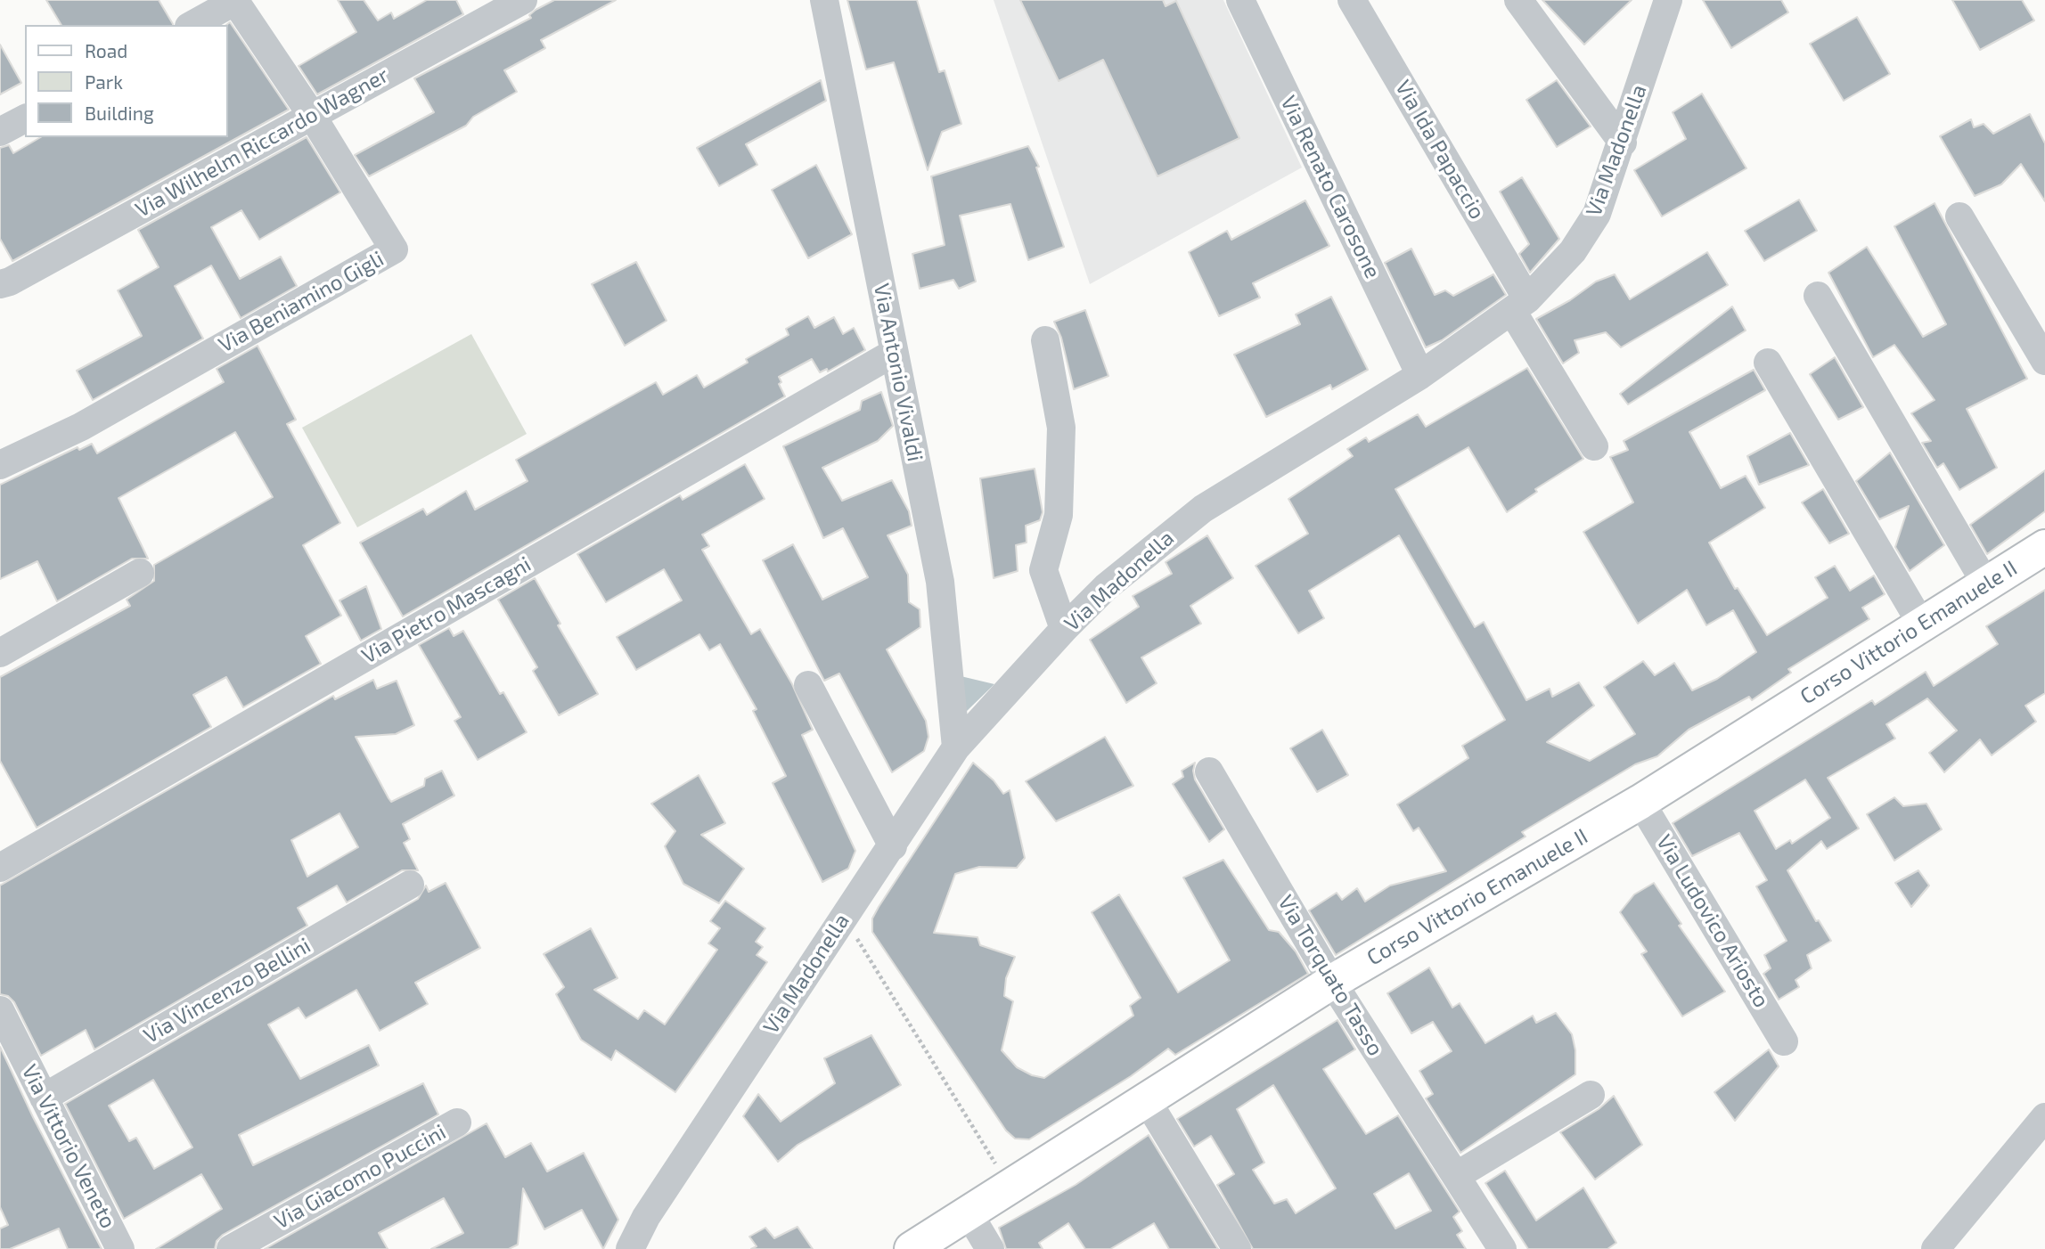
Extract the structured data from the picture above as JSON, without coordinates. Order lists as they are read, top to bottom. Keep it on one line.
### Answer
{"streets":{"main road":["Corso Vittorio Emanuele II"],"street":["Via Wilhelm Riccardo Wagner","Via Ida Papaccio","Via Madonella","Via Renato Carosone","Via Beniamino Gigli","Via Antonio Vivaldi","Via Pietro Mascagni","Via Ludovico Ariosto","Via Torquato Tasso","Via Vincenzo Bellini","Via Vittorio Veneto","Via Giacomo Puccini"]},"crossings":[["Via Wilhelm Riccardo Wagner","Via Beniamino Gigli"],["Via Ida Papaccio","Via Madonella"],["Via Madonella","Via Renato Carosone"],["Via Madonella","Via Antonio Vivaldi"],["Via Antonio Vivaldi","Via Pietro Mascagni"],["Corso Vittorio Emanuele II","Via Ludovico Ariosto"],["Corso Vittorio Emanuele II","Via Torquato Tasso"],["Via Vincenzo Bellini","Via Vittorio Veneto"]],"legend":["Road","Park","Building"]}
